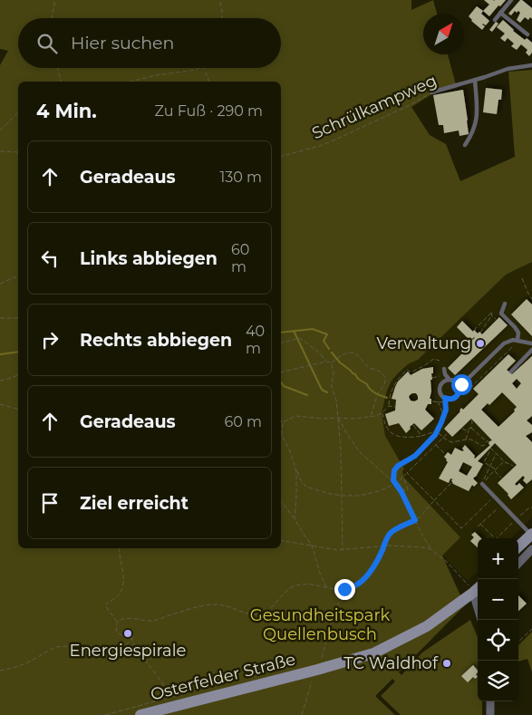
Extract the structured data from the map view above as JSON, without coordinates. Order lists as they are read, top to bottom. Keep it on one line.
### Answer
{"streets":{"main road":["Osterfelder Straße"],"lane":["Schrülkampweg"]},"parks":["Gesundheitspark Quellenbusch"],"places":["Verwaltung","Energiespirale","TC Waldhof"],"north":"top right","page":{"search":"Hier suchen","heading":["4 Min.","Zu Fuß · 290 m"],"list":[["Geradeaus","130 m"],["Links abbiegen","60 m"],["Rechts abbiegen","40 m"],["Geradeaus","60 m"],"Ziel erreicht"],"map_buttons":["+","−"]}}
